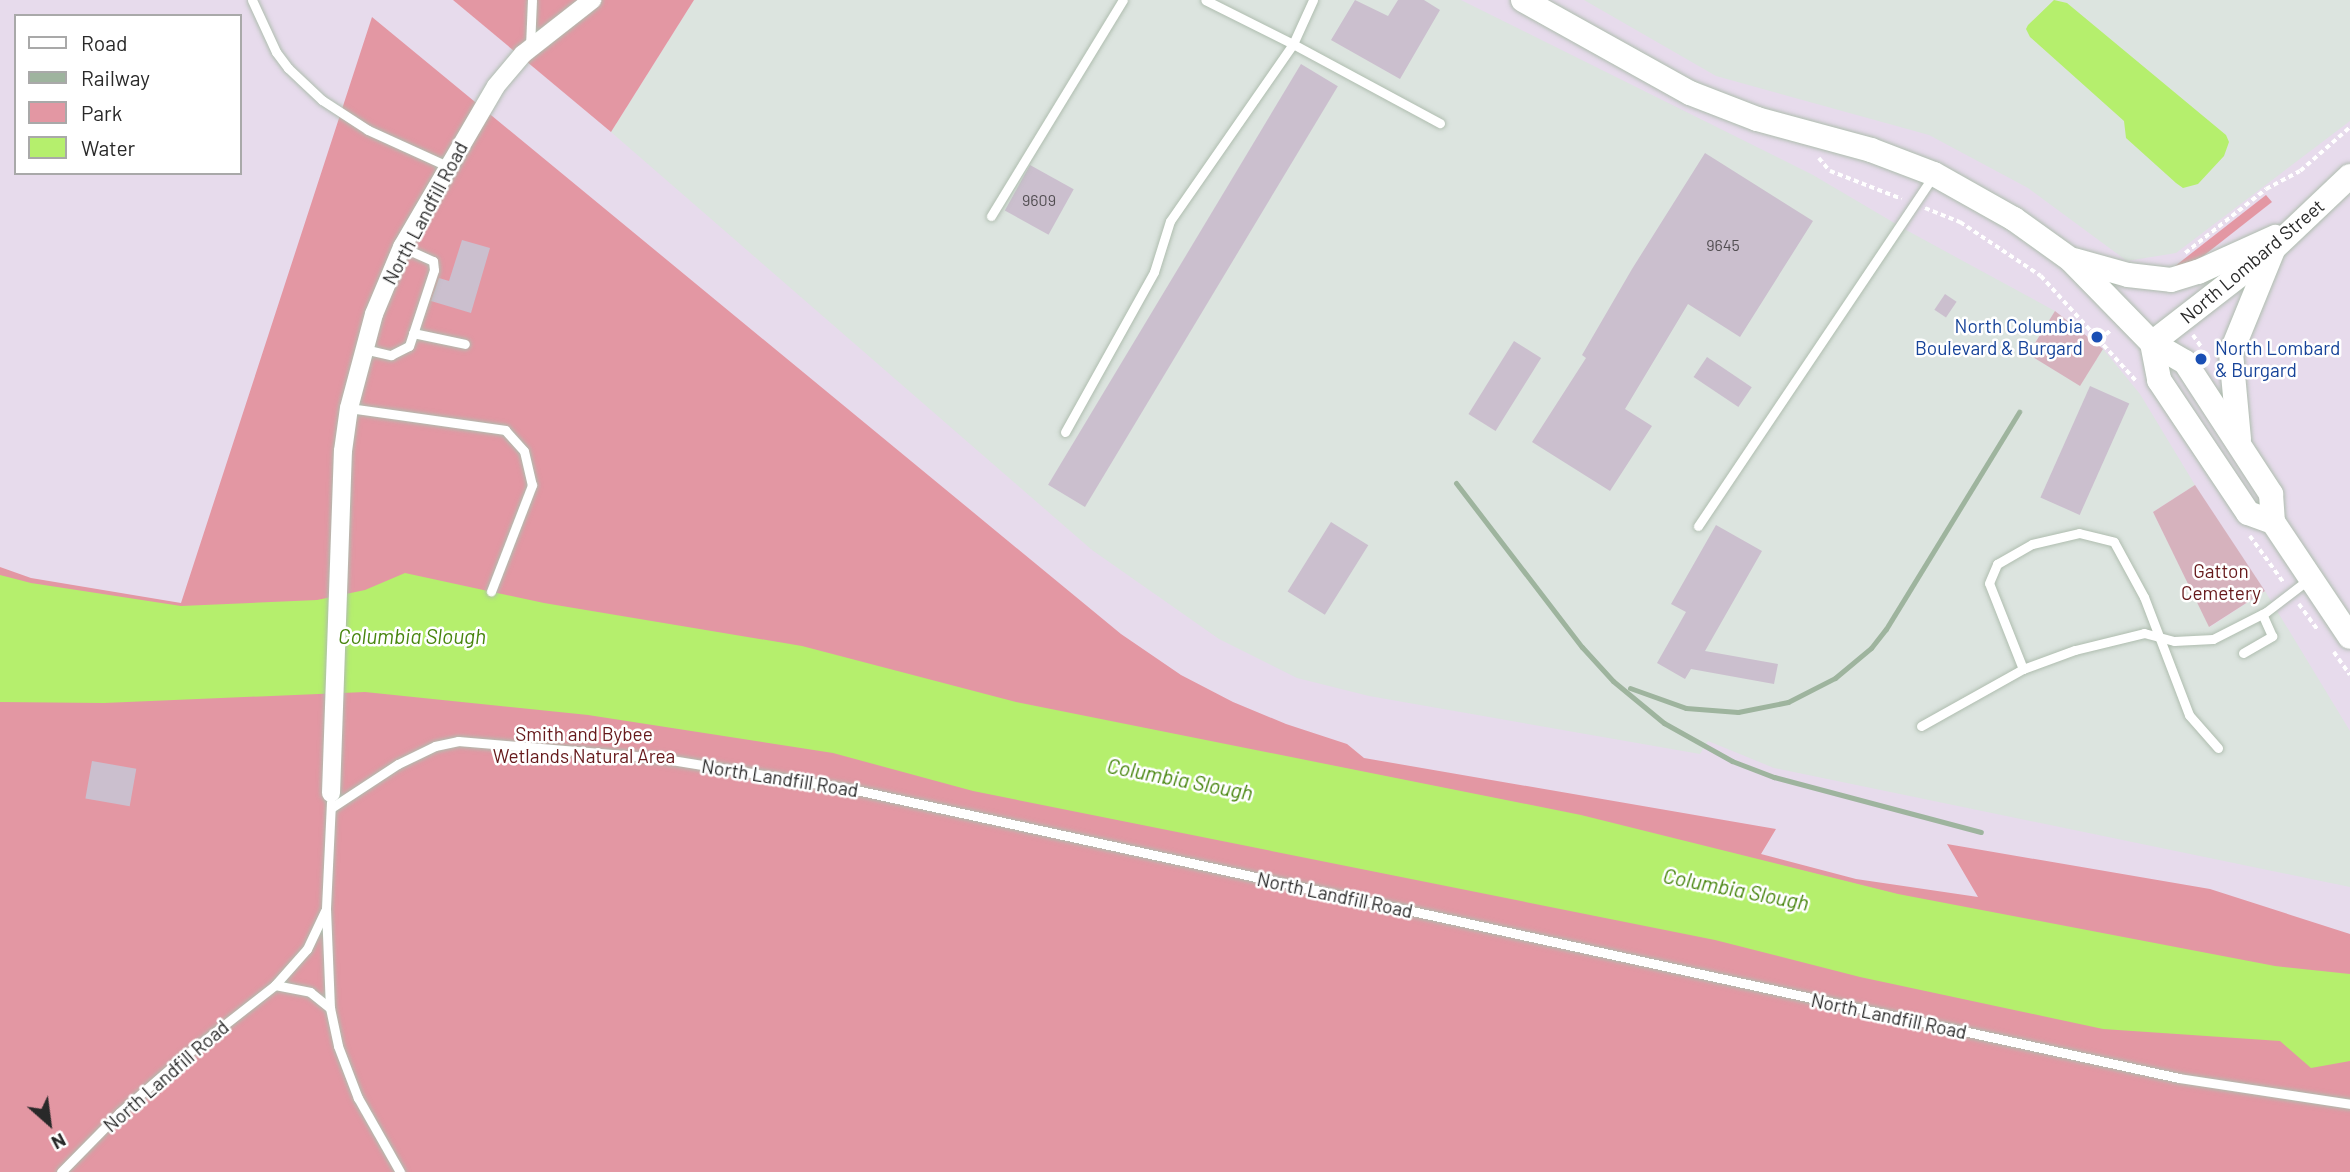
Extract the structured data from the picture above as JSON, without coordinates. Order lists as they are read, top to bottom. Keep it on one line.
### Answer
{"streets":{"main road":["North Lombard Street"],"street":["North Landfill Road"]},"water":["Columbia Slough"],"parks":["Gatton Cemetery","Smith and Bybee Wetlands Natural Area"],"places":["North Columbia Boulevard & Burgard","North Lombard & Burgard"],"house_numbers":["9609","9645"],"legend":["Road","Railway","Park","Water"],"north":"bottom right"}
